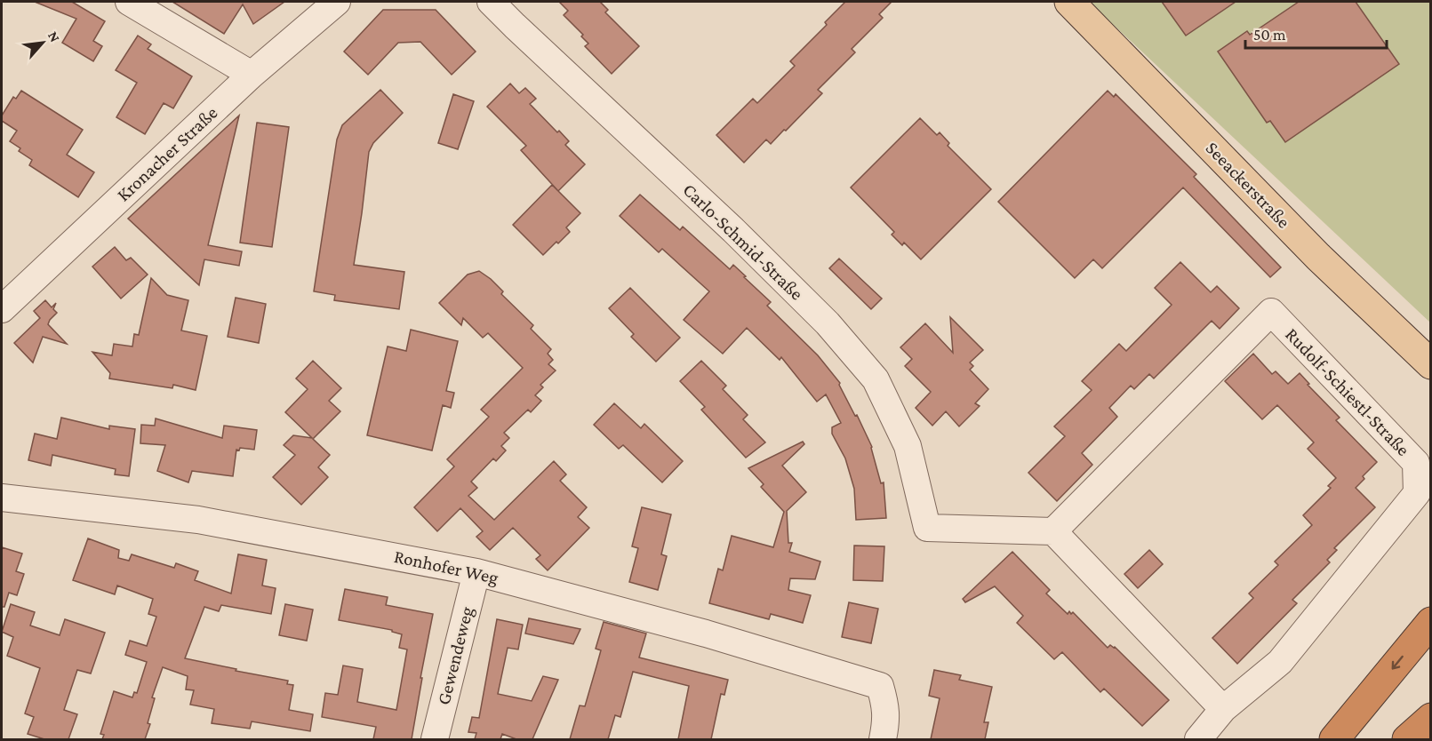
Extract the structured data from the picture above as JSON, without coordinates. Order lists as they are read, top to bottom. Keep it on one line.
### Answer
{"streets":{"main road":["Seeackerstraße"],"street":["Kronacher Straße","Carlo-Schmid-Straße","Rudolf-Schiestl-Straße","Ronhofer Weg","Gewendeweg"]},"crossings":[["Carlo-Schmid-Straße","Rudolf-Schiestl-Straße"],["Ronhofer Weg","Gewendeweg"]],"scale_bar":"50 m","north":"top right"}
